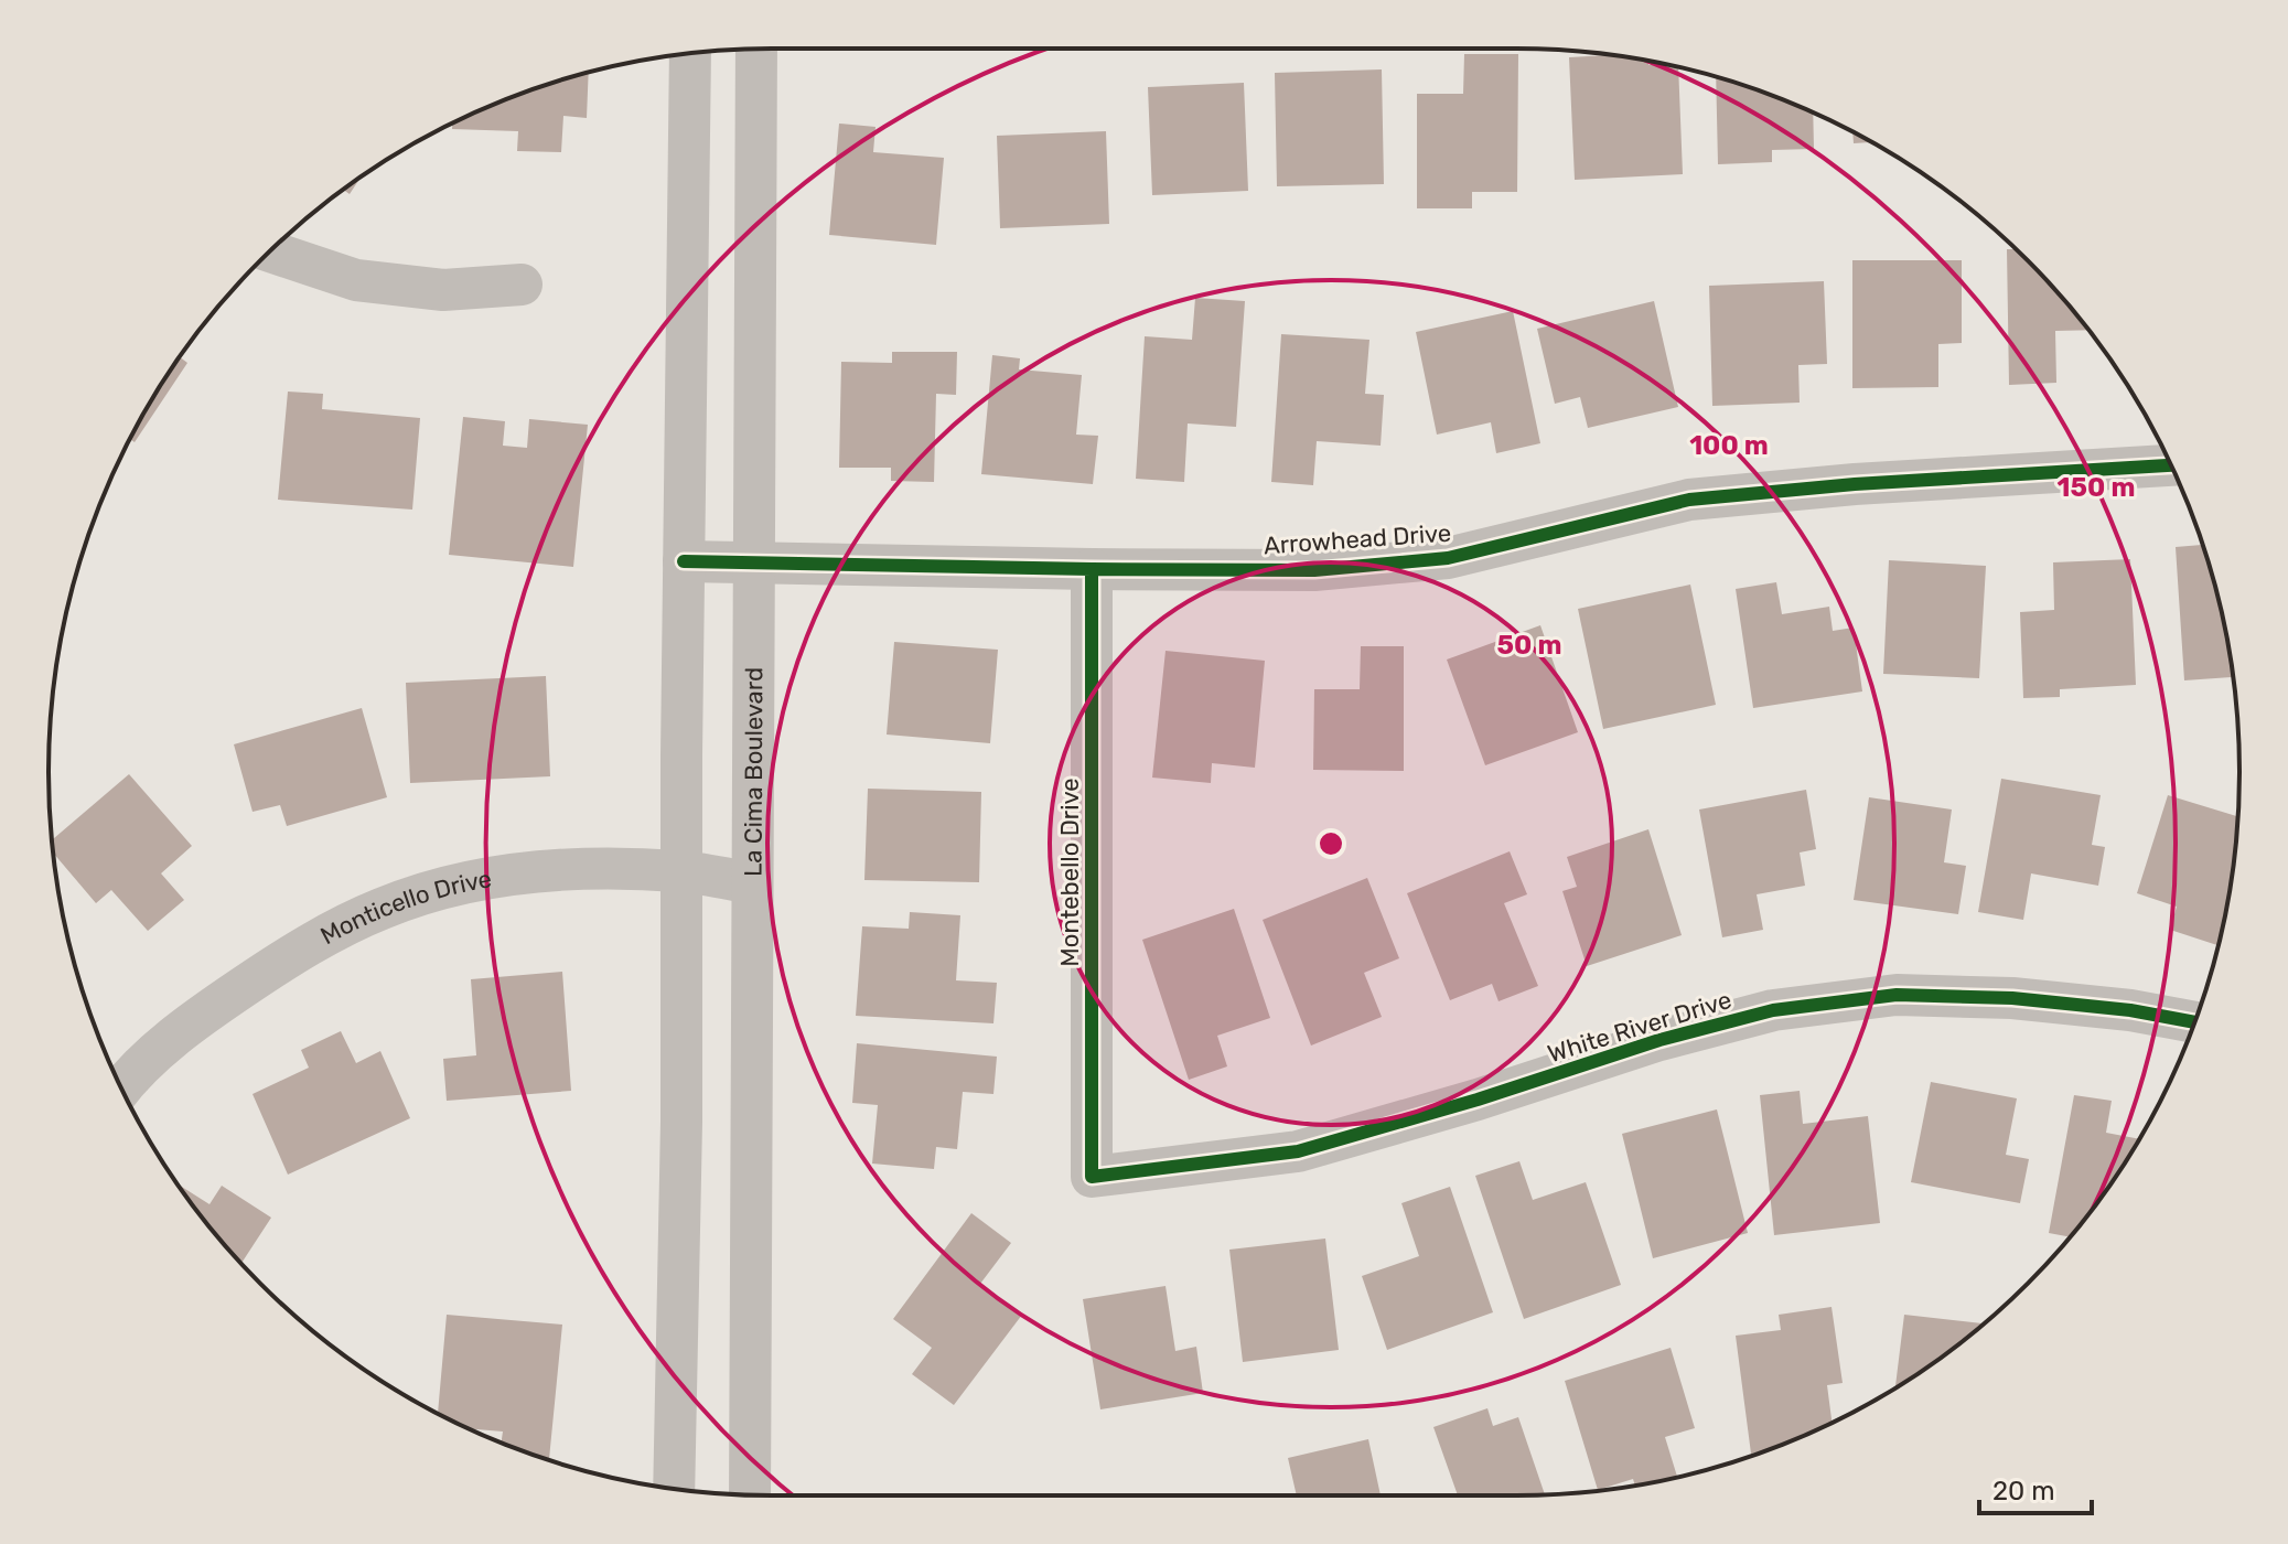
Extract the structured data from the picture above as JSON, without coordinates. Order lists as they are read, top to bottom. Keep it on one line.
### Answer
{"streets":{"street":["Arrowhead Drive","La Cima Boulevard","Montebello Drive","Monticello Drive","White River Drive"]},"crossings":[["Arrowhead Drive","La Cima Boulevard"],["Arrowhead Drive","Montebello Drive"],["La Cima Boulevard","Monticello Drive"],["Montebello Drive","White River Drive"]],"scale_bar":"20 m","rings":["100 m","150 m","50 m"]}
